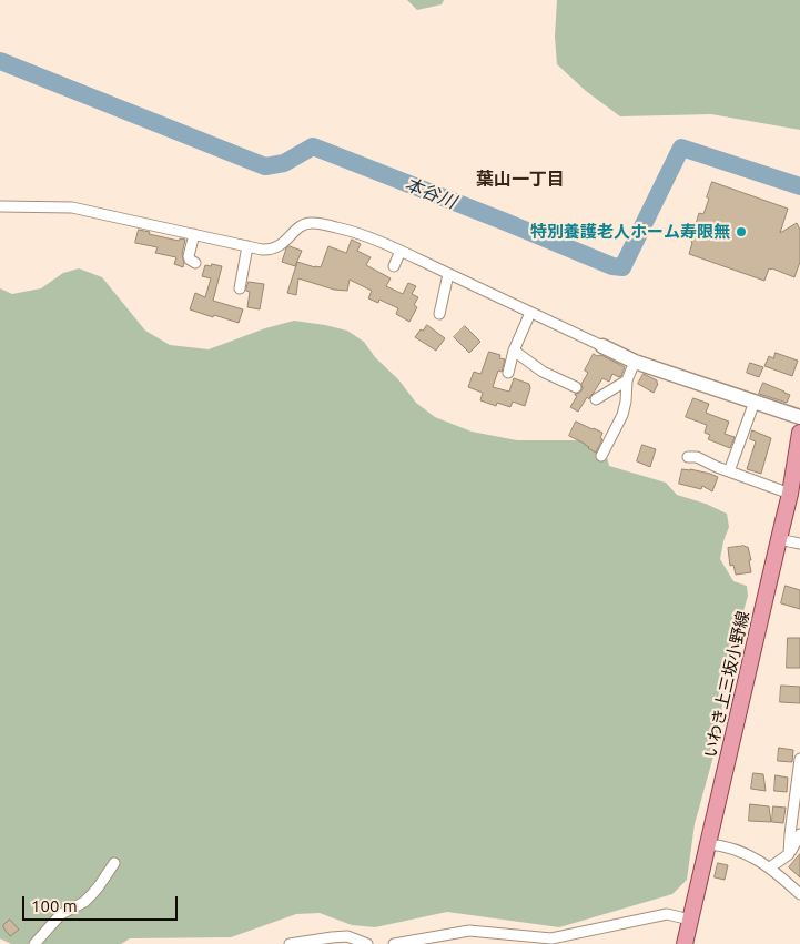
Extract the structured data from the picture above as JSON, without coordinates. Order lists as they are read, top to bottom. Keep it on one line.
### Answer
{"streets":{"main road":["いわき上三坂小野線"]},"districts":["葉山一丁目"],"water":["本谷川"],"places":["特別養護老人ホーム寿限無"],"scale_bar":"100 m"}
